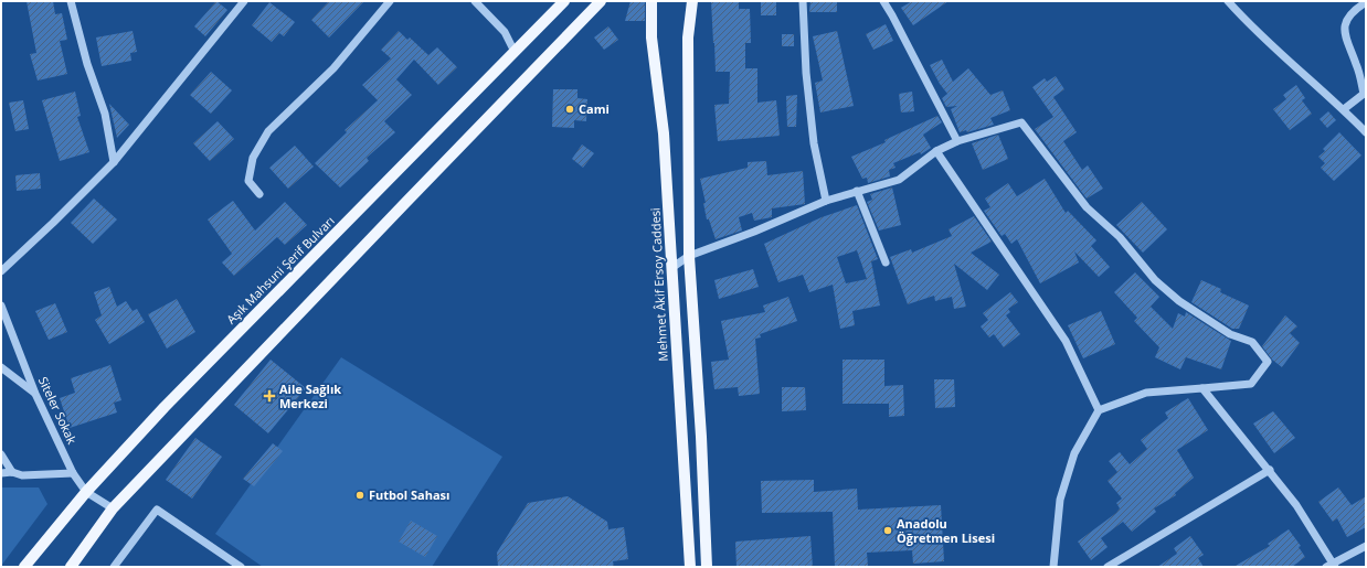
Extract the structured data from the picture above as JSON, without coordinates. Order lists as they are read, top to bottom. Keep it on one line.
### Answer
{"streets":{"main road":["Aşık Mahsuni Şerif Bulvarı","Mehmet Âkif Ersoy Caddesi"],"street":["Siteler Sokak"]},"crossings":[["Aşık Mahsuni Şerif Bulvarı","Siteler Sokak"]],"places":{"other":["Cami","Futbol Sahası","Anadolu Öğretmen Lisesi"],"health":["Aile Sağlık Merkezi"]}}
